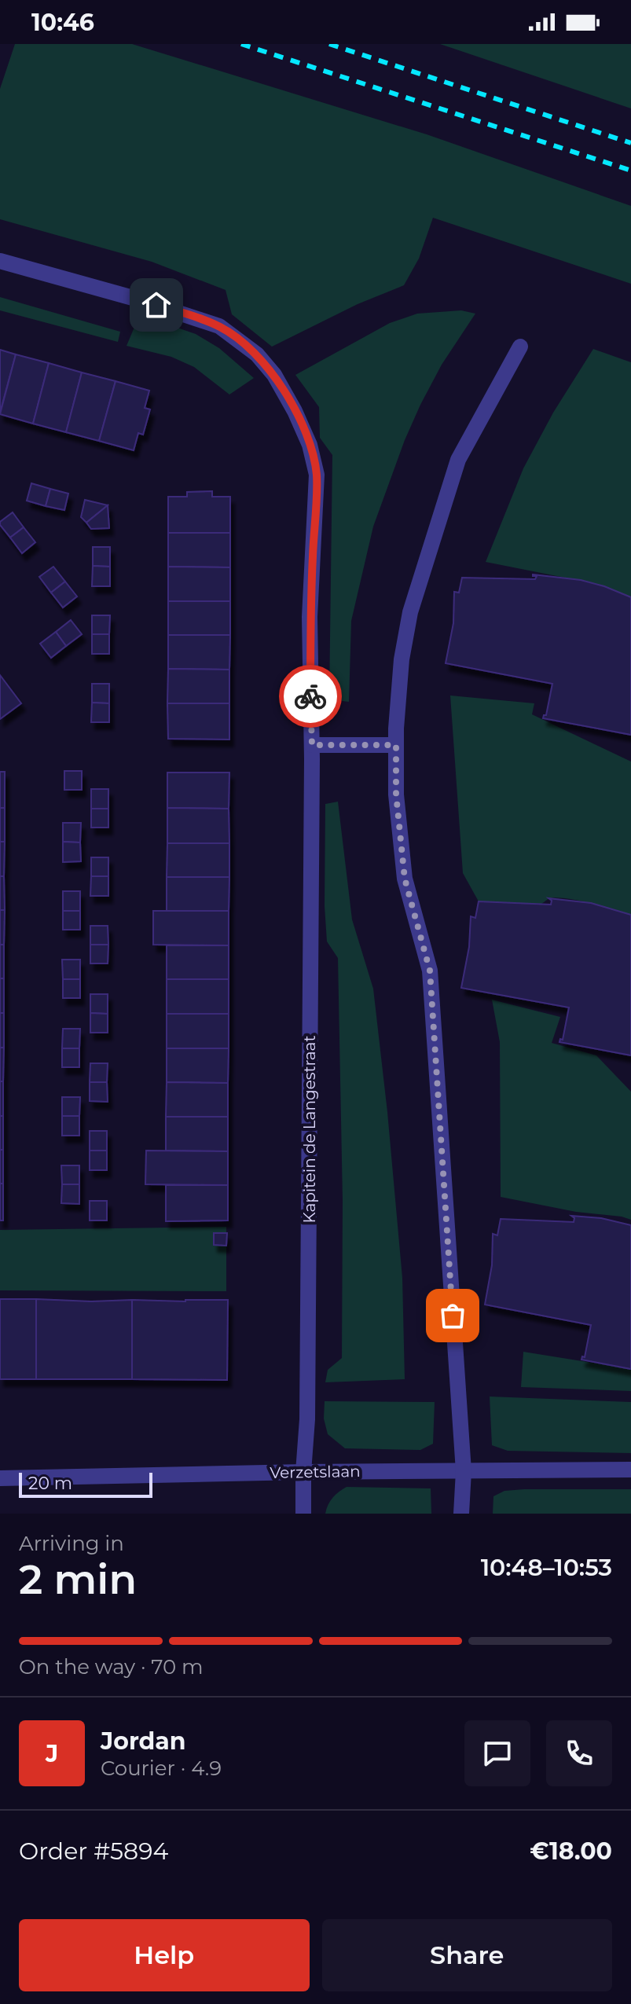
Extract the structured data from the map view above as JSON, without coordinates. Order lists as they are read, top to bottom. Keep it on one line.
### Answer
{"streets":{"street":["Kapitein de Langestraat","Verzetslaan"]},"crossings":[["Kapitein de Langestraat","Verzetslaan"]],"scale_bar":"20 m","page":{"status":"10:46","scale":"20 m","heading":["2 min","Arriving in","10:48–10:53"],"panel":["Jordan","Courier · 4.9","Order #5894","€18.00"],"bar":"On the way · 70 m","round":"J","buttons":["Help","Share"]}}
